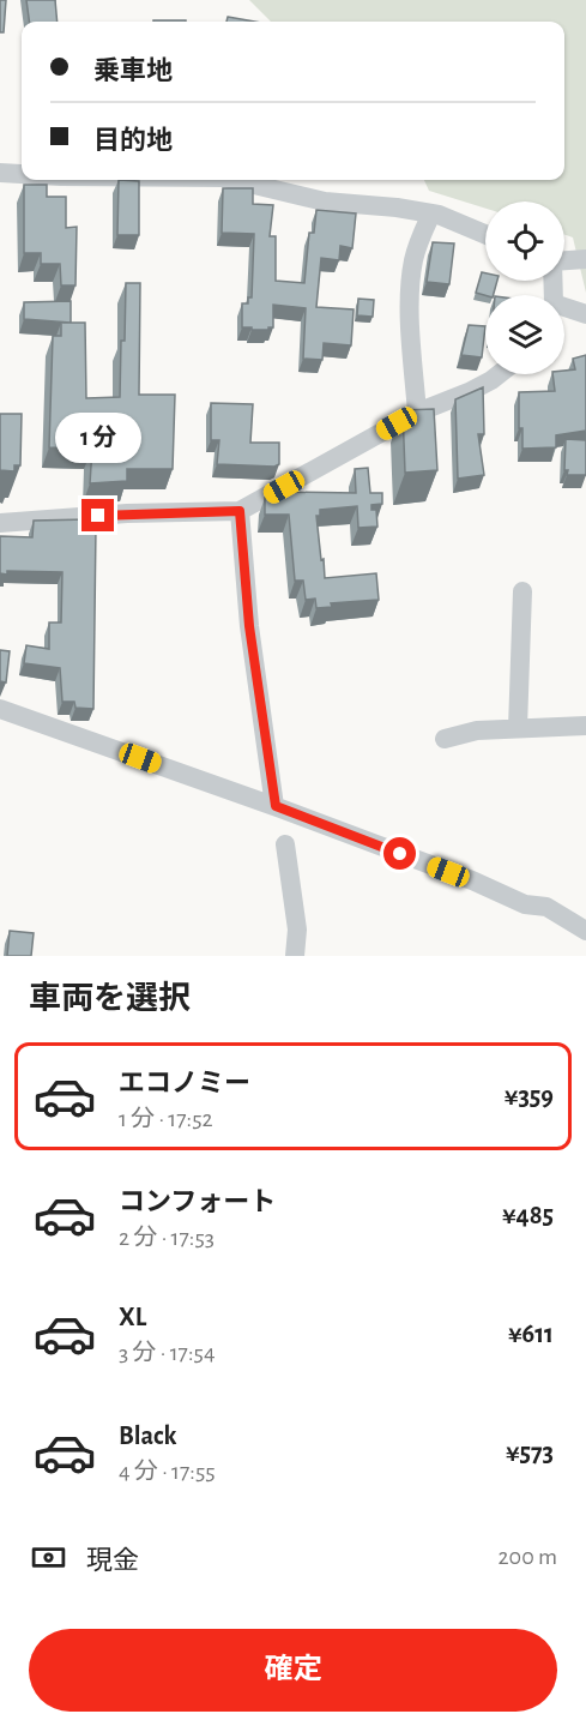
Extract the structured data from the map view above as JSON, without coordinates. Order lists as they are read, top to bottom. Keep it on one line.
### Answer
{"page":{"banner":["乗車地","目的地"],"bubble":"1 分","heading":"車両を選択","list":[{"name":"エコノミー","note":"1 分 · 17:52","value":"¥359"},{"name":"コンフォート","note":"2 分 · 17:53","value":"¥485"},{"name":"XL","note":"3 分 · 17:54","value":"¥611"},{"name":"Black","note":"4 分 · 17:55","value":"¥573"}],"pay":["現金","200 m"],"buttons":"確定"}}
